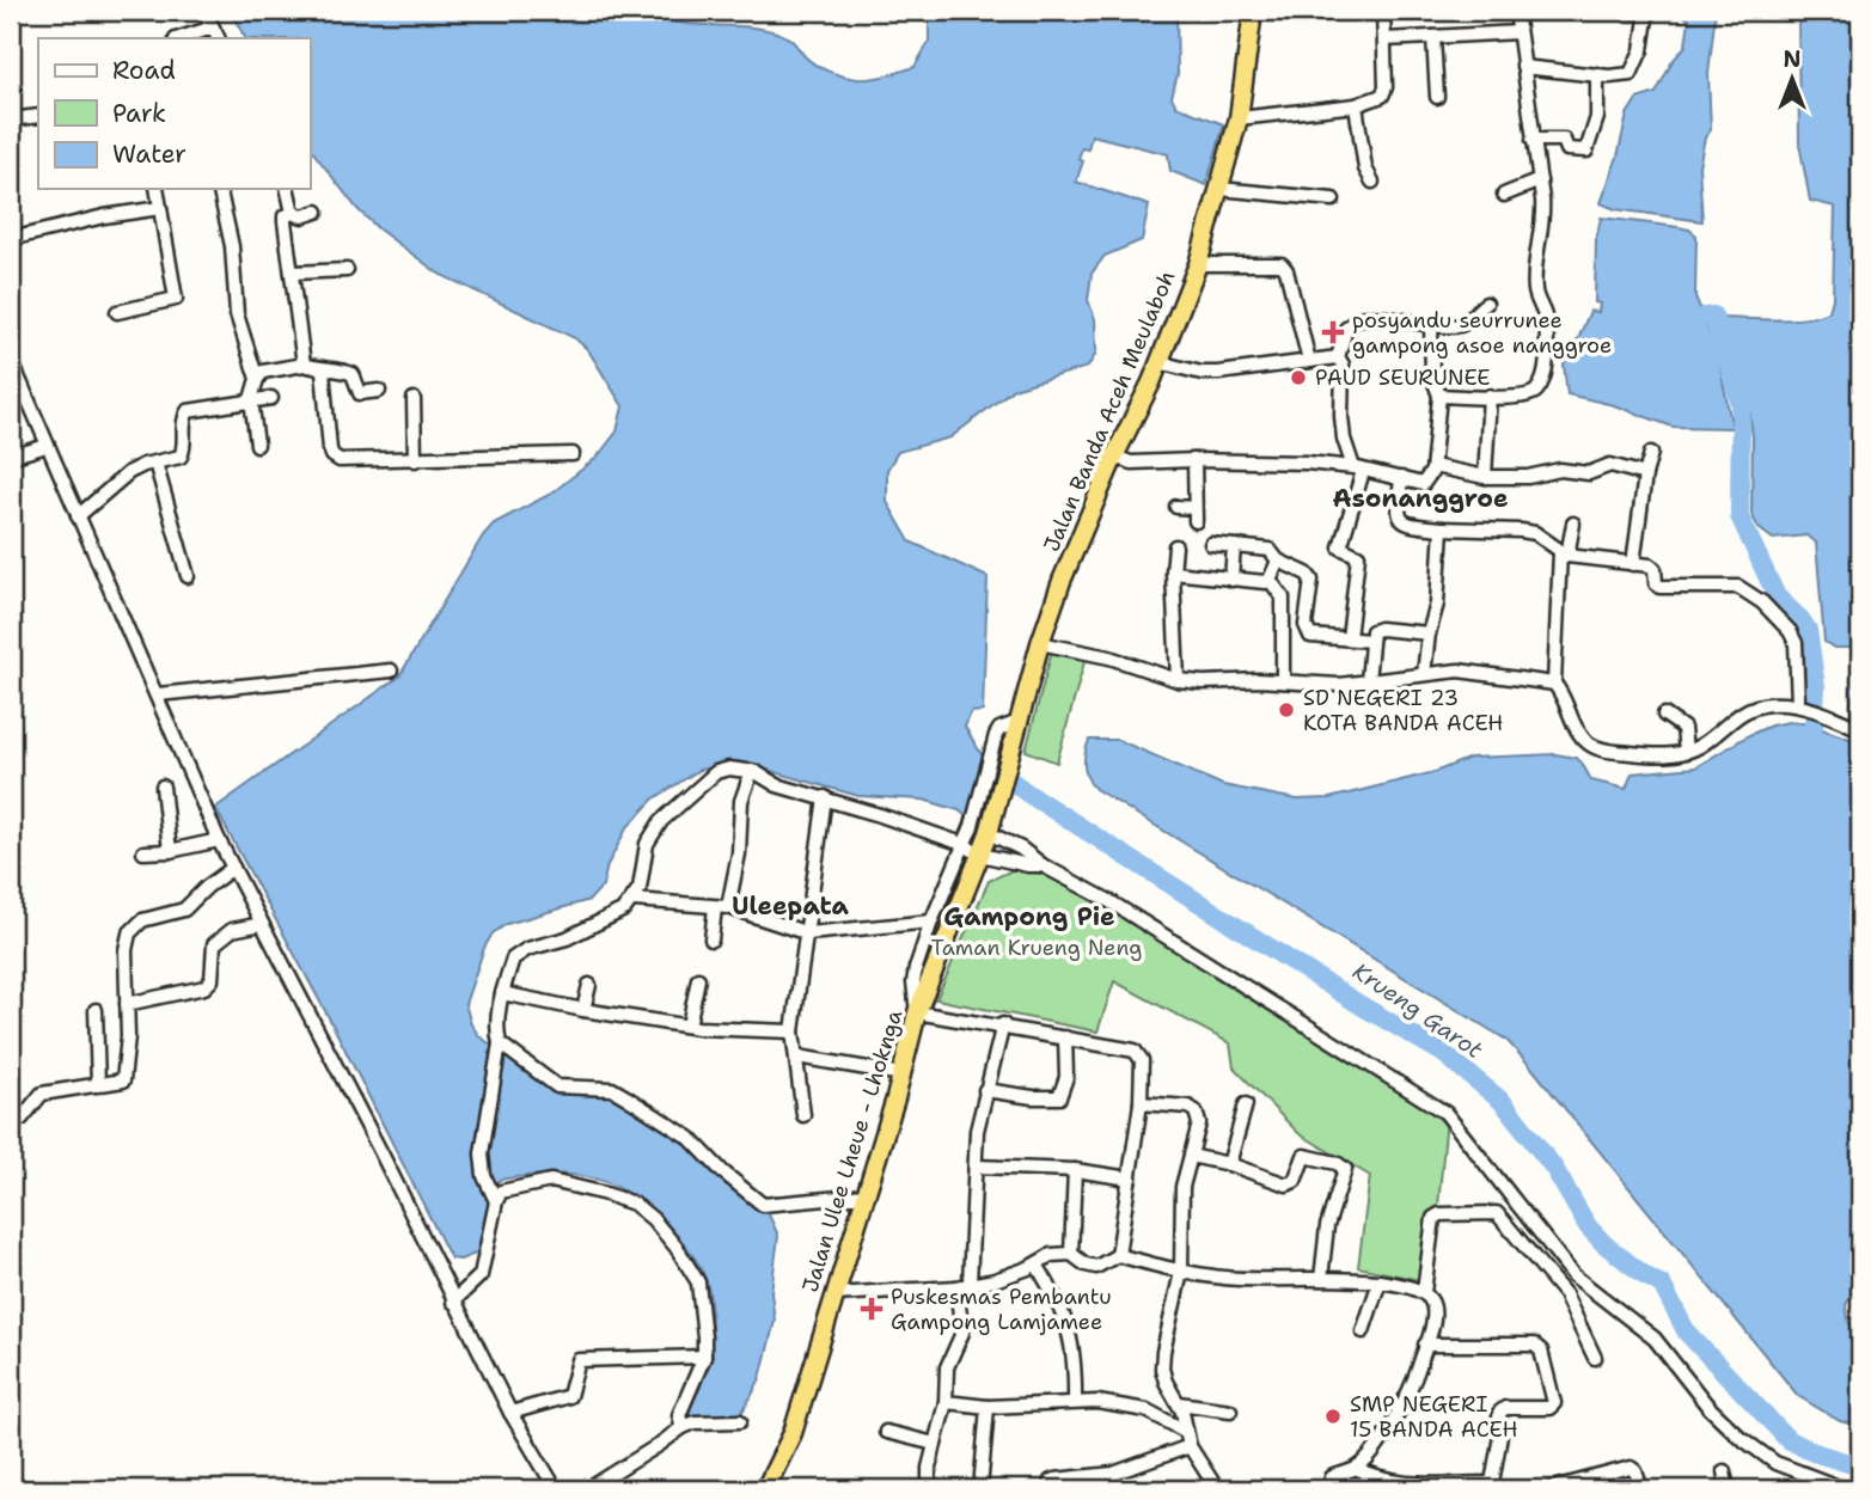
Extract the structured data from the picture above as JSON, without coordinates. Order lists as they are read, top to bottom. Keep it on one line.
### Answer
{"streets":{"highway":["Jalan Banda Aceh Meulaboh","Jalan Ulee Lheue - Lhoknga"]},"crossings":[["Jalan Banda Aceh Meulaboh","Jalan Ulee Lheue - Lhoknga"]],"districts":["Asonanggroe","Uleepata","Gampong Pie"],"water":["Krueng Garot"],"parks":["Taman Krueng Neng"],"places":{"health":["posyandu seurrunee gampong asoe nanggroe","Puskesmas Pembantu Gampong Lamjamee"],"other":["PAUD SEURUNEE","SD NEGERI 23 KOTA BANDA ACEH","SMP NEGERI 15 BANDA ACEH"]},"legend":["Road","Park","Water"],"north":"top"}
